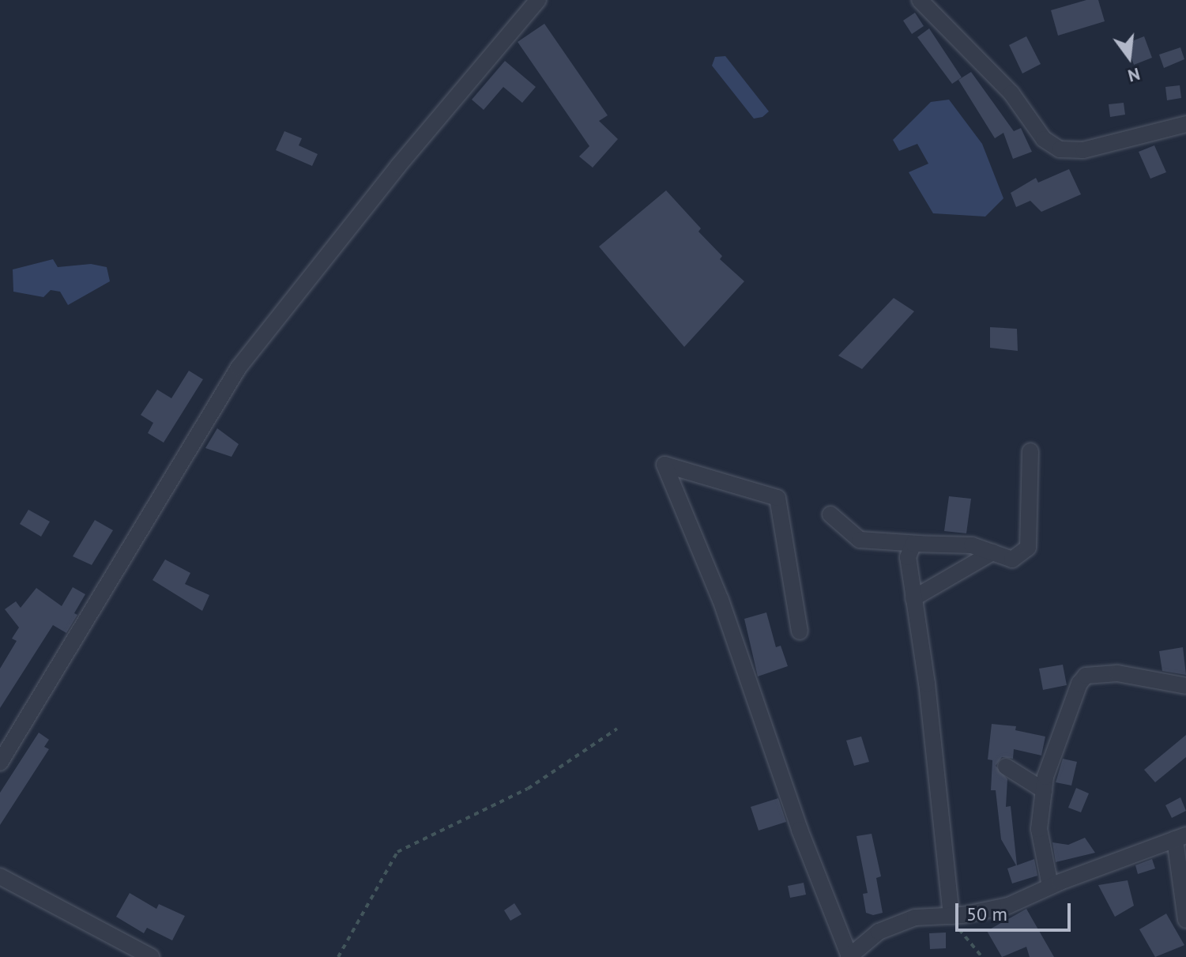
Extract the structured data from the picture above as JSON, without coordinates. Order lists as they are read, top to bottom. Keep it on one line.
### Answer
{"scale_bar":"50 m","north":"bottom"}
